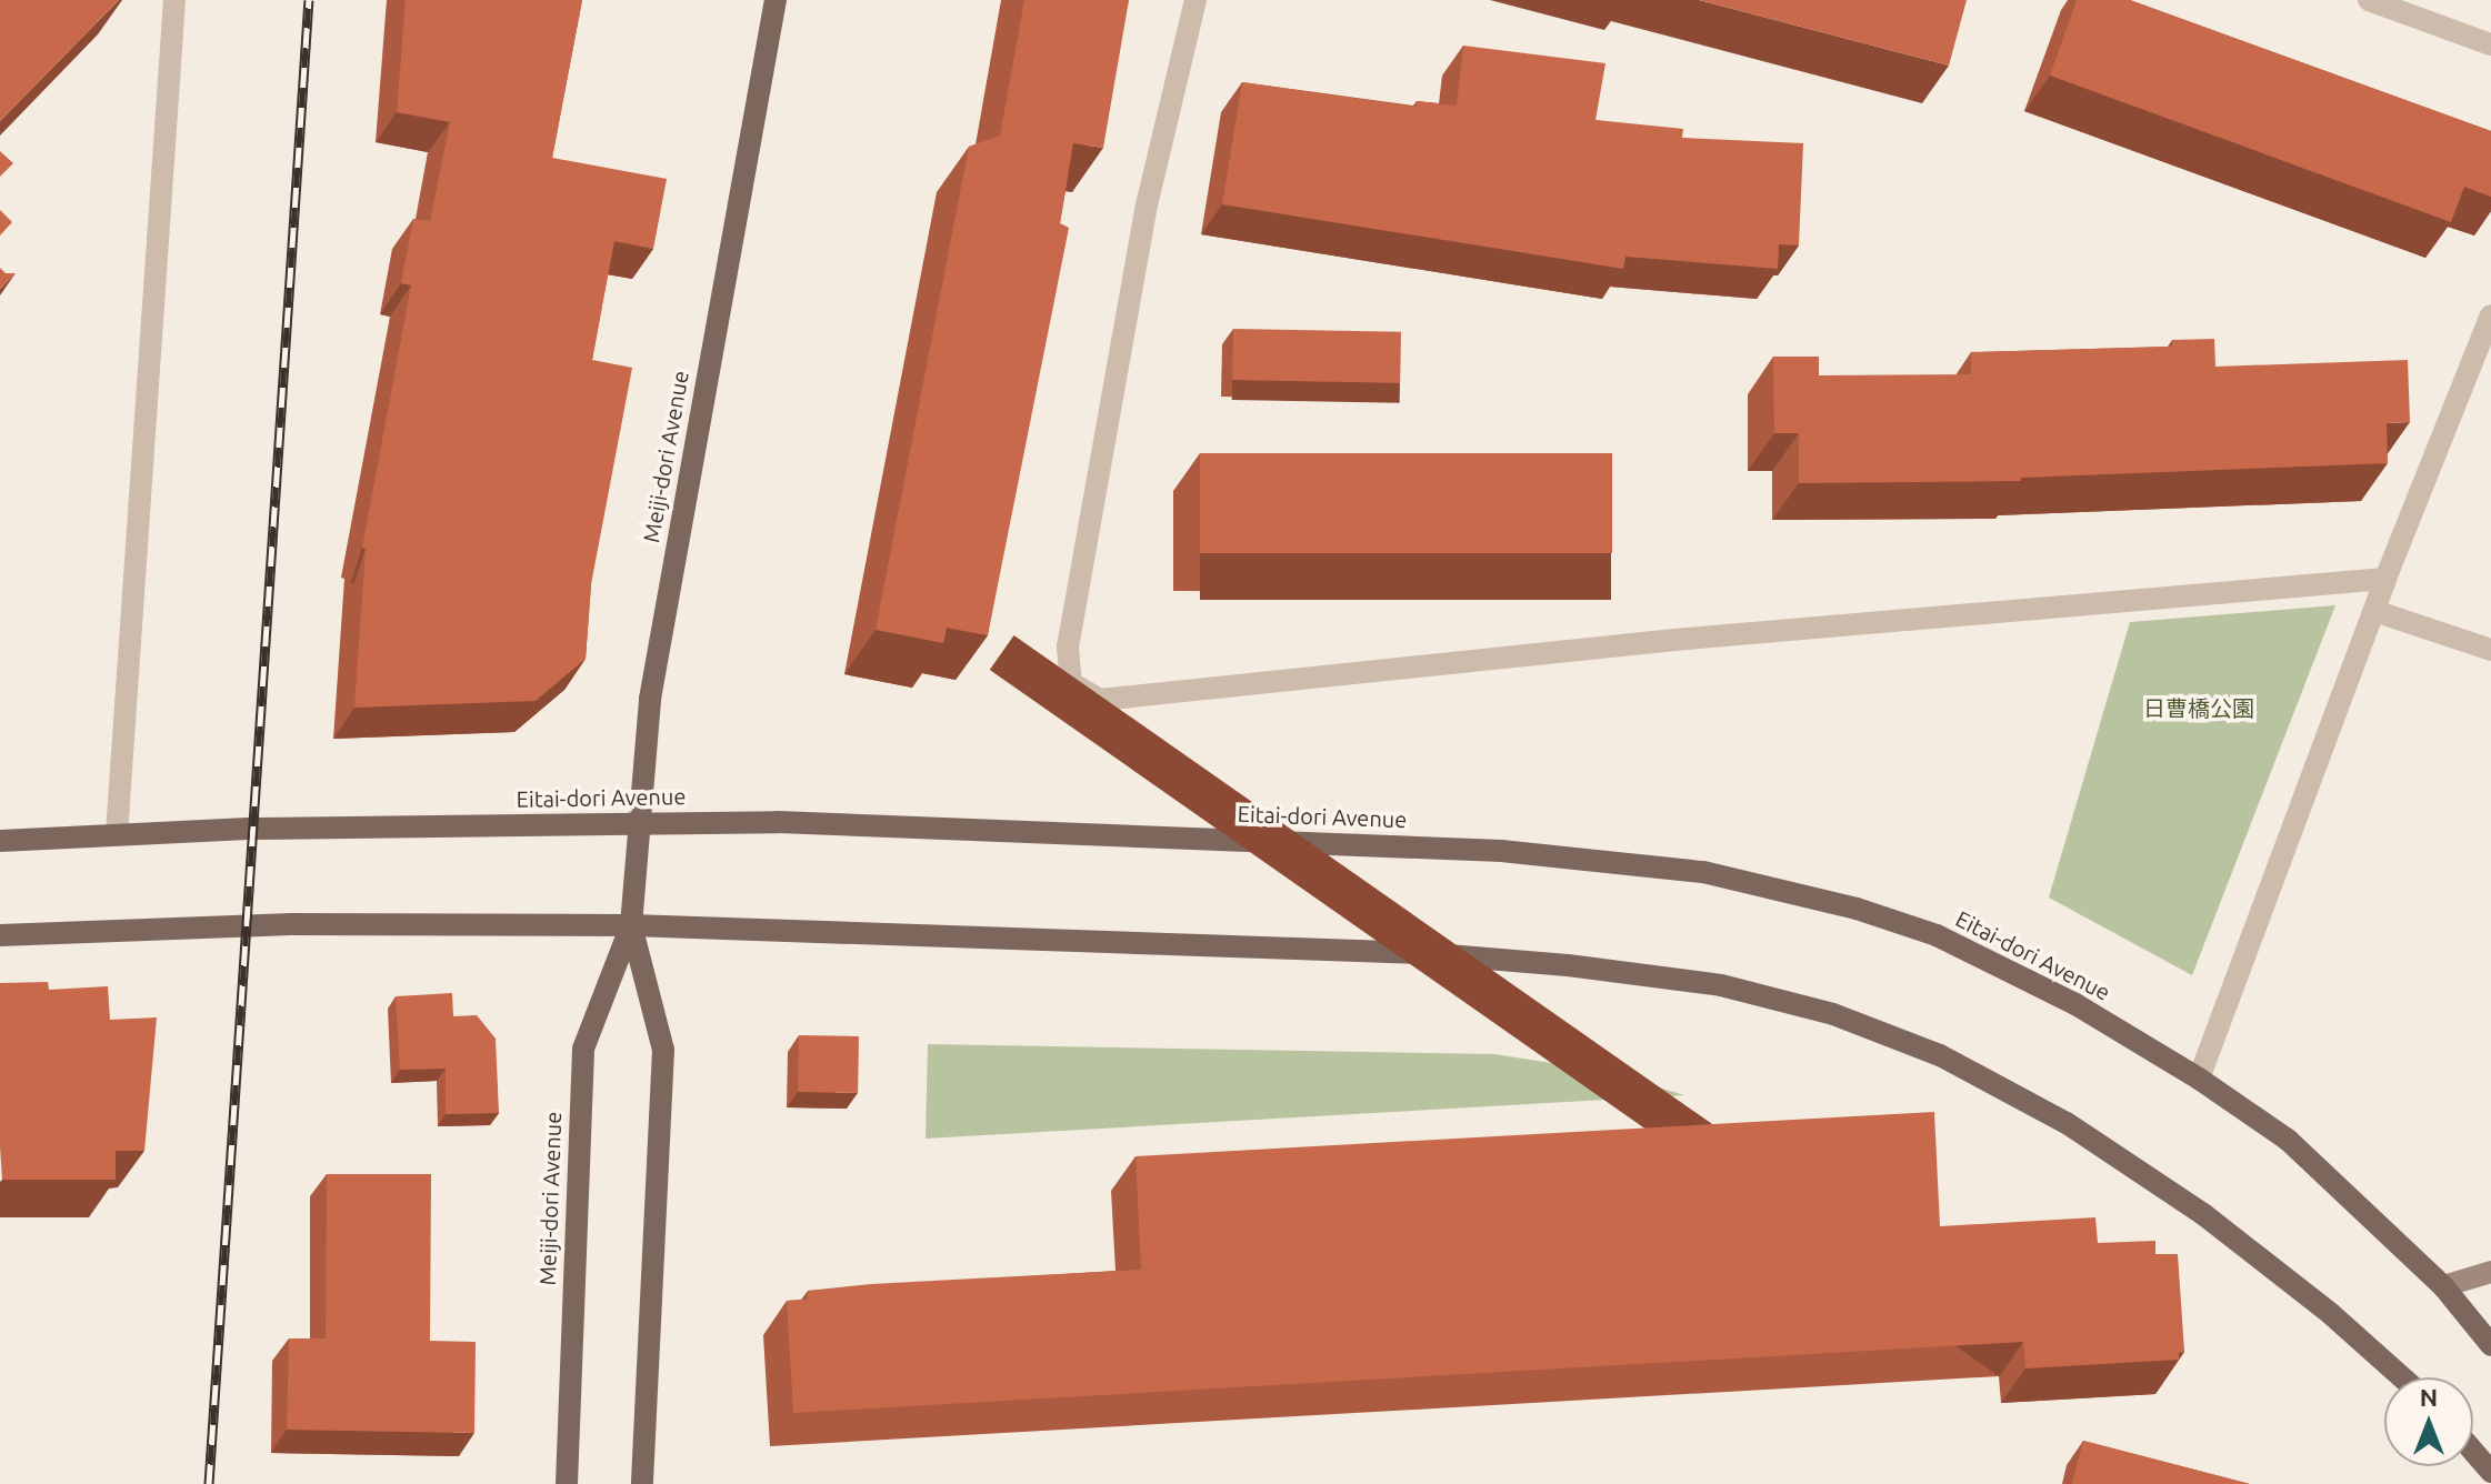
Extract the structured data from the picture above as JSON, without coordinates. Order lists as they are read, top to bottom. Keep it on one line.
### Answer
{"streets":{"main road":["Meiji-dori Avenue","Eitai-dori Avenue"]},"crossings":[["Meiji-dori Avenue","Eitai-dori Avenue"]],"parks":["日曹橋公園"],"north":"top"}
